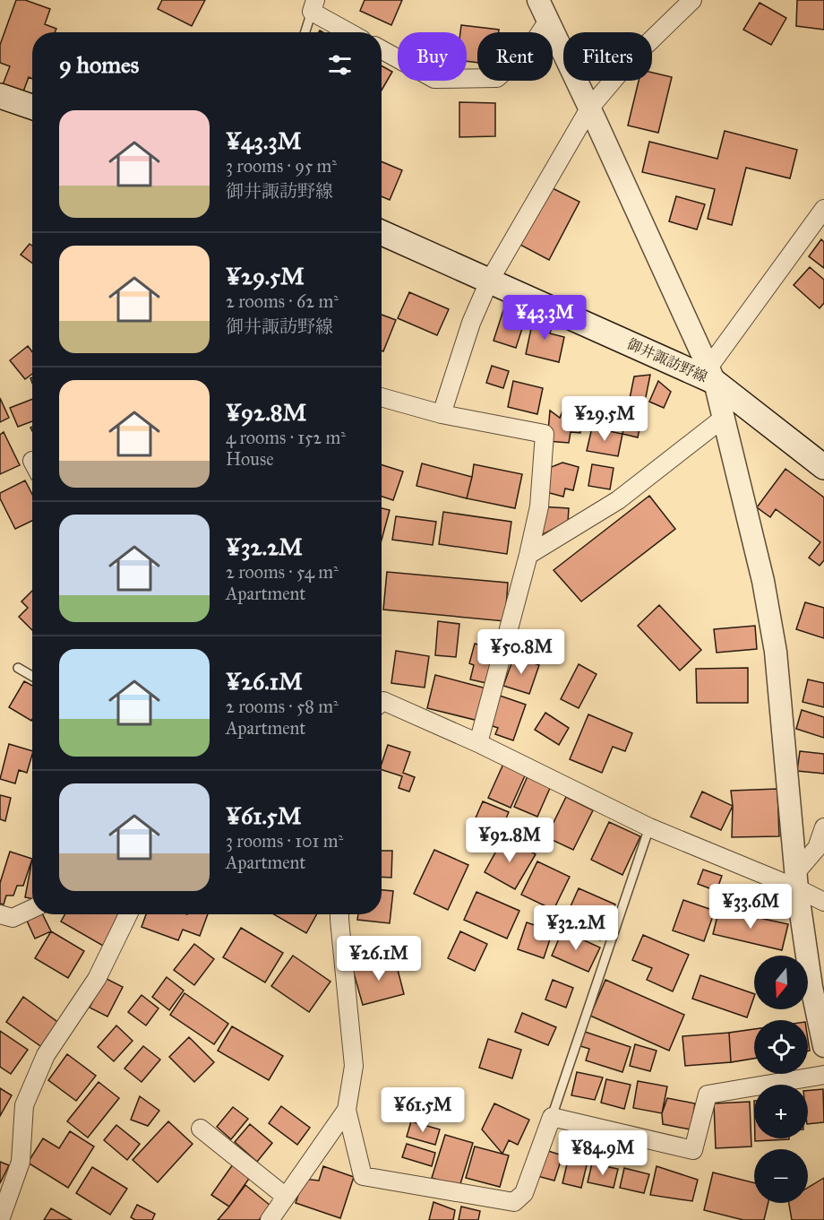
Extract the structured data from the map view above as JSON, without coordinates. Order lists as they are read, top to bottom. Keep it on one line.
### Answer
{"streets":{"main road":["御井諏訪野線"]},"north":"bottom","page":{"chip":["Buy","Rent","Filters"],"heading":"9 homes","list":[{"name":"¥43.3M","note":"3 rooms · 95 m² · 御井諏訪野線"},{"name":"¥29.5M","note":"2 rooms · 62 m² · 御井諏訪野線"},{"name":"¥92.8M","note":"4 rooms · 152 m² · House"},{"name":"¥32.2M","note":"2 rooms · 54 m² · Apartment"},{"name":"¥26.1M","note":"2 rooms · 58 m² · Apartment"},{"name":"¥61.5M","note":"3 rooms · 101 m² · Apartment"}],"price":["¥43.3M","¥29.5M","¥50.8M","¥92.8M","¥33.6M","¥32.2M","¥26.1M","¥61.5M","¥84.9M"],"map_buttons":["+","−"]}}
